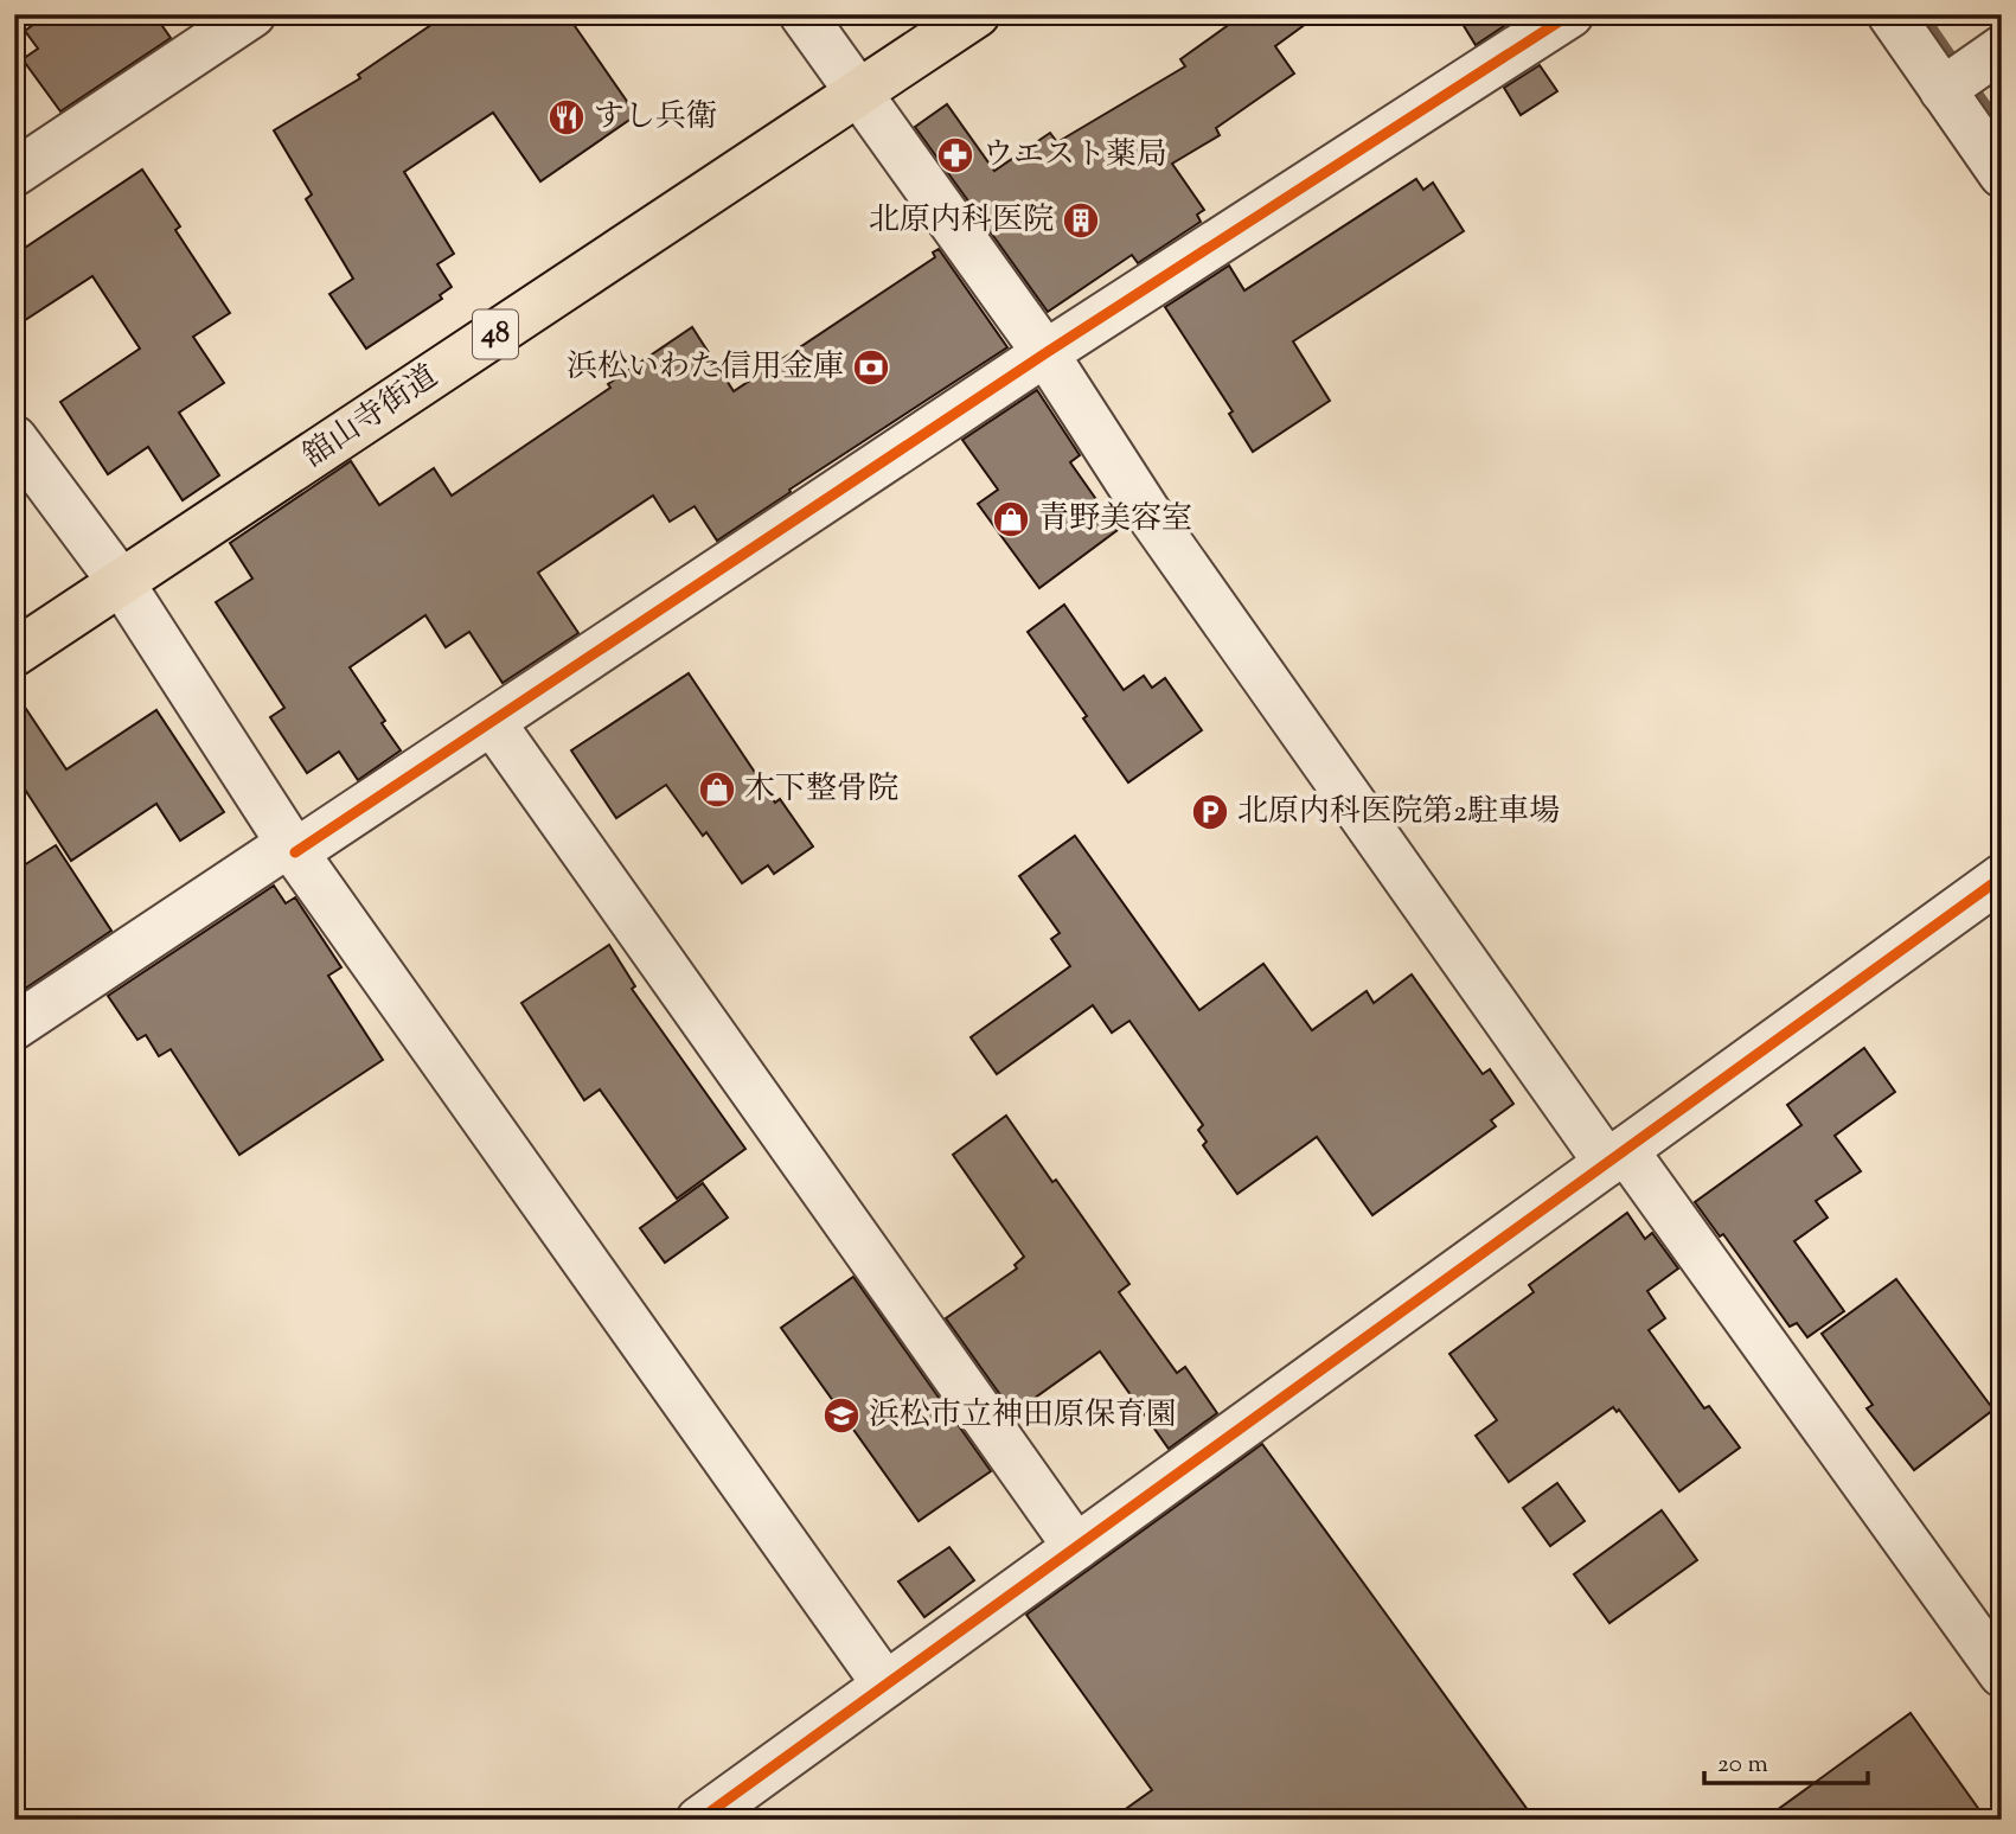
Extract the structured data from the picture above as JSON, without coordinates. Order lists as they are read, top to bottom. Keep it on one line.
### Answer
{"streets":{"main road":["48","舘山寺街道"]},"places":{"restaurant":["すし兵衛"],"pharmacy":["ウエスト薬局"],"building":["北原内科医院"],"bank":["浜松いわた信用金庫"],"shop":["青野美容室","木下整骨院"],"parking":["北原内科医院第2駐車場"],"school or university":["浜松市立神田原保育園"]},"scale_bar":"20 m"}
